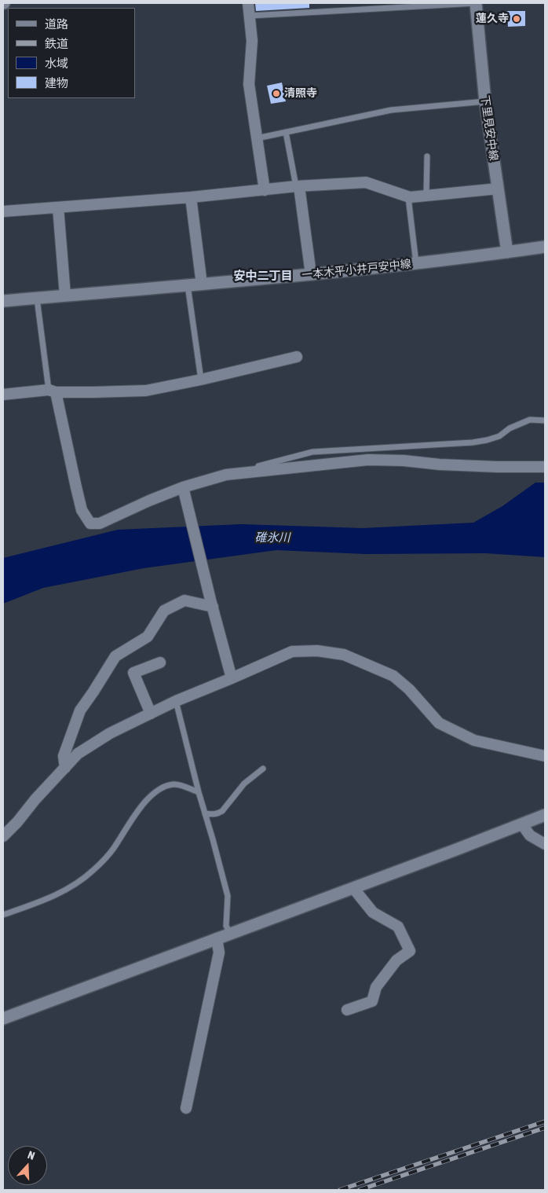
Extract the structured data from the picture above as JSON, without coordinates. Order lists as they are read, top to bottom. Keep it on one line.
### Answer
{"streets":{"main road":["下里見安中線","一本木平小井戸安中線"]},"crossings":[["下里見安中線","一本木平小井戸安中線"]],"districts":["安中二丁目"],"water":["碓氷川"],"places":["蓮久寺","清照寺"],"legend":["道路","鉄道","水域","建物"],"north":"top"}
